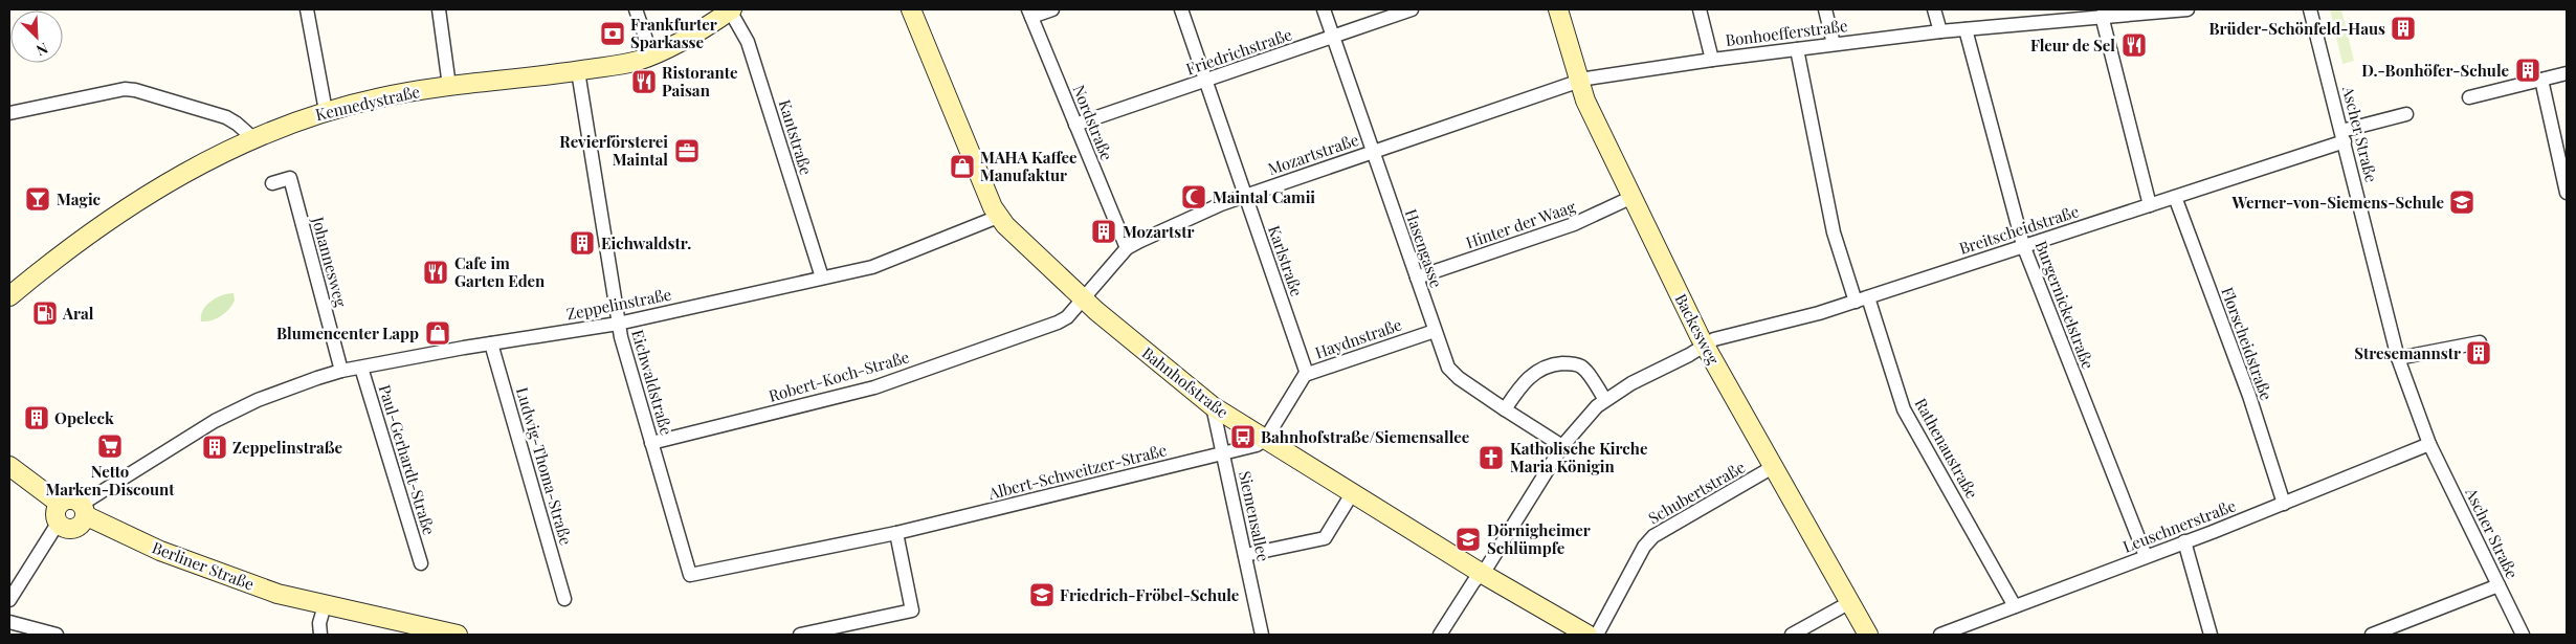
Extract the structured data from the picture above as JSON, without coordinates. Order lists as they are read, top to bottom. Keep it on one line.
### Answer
{"streets":{"street":["Bonhoefferstraße","Friedrichstraße","Kennedystraße","Nordstraße","Ascher Straße","Kantstraße","Mozartstraße","Hinter der Waag","Breitscheidstraße","Hasengasse","Karlstraße","Johannesweg","Zeppelinstraße","Burgernickelstraße","Backesweg","Haydnstraße","Florscheidstraße","Robert-Koch-Straße","Eichwaldstraße","Bahnhofstraße","Rathenaustraße","Paul-Gerhardt-Straße","Ludwig-Thoma-Straße","Albert-Schweitzer-Straße","Schubertstraße","Siemensallee","Leuschnerstraße","Berliner Straße"]},"crossings":[["Bonhoefferstraße","Mozartstraße"],["Bonhoefferstraße","Burgernickelstraße"],["Bonhoefferstraße","Backesweg"],["Bonhoefferstraße","Rathenaustraße"],["Friedrichstraße","Nordstraße"],["Friedrichstraße","Hasengasse"],["Friedrichstraße","Karlstraße"],["Kennedystraße","Kantstraße"],["Kennedystraße","Eichwaldstraße"],["Nordstraße","Mozartstraße"],["Ascher Straße","Breitscheidstraße"],["Ascher Straße","Leuschnerstraße"],["Kantstraße","Zeppelinstraße"],["Mozartstraße","Hasengasse"],["Mozartstraße","Karlstraße"],["Mozartstraße","Backesweg"],["Mozartstraße","Robert-Koch-Straße"],["Mozartstraße","Bahnhofstraße"],["Hinter der Waag","Hasengasse"],["Hinter der Waag","Backesweg"],["Breitscheidstraße","Hasengasse"],["Breitscheidstraße","Burgernickelstraße"],["Breitscheidstraße","Backesweg"],["Breitscheidstraße","Florscheidstraße"],["Breitscheidstraße","Bahnhofstraße"],["Breitscheidstraße","Rathenaustraße"],["Hasengasse","Haydnstraße"],["Karlstraße","Haydnstraße"],["Johannesweg","Zeppelinstraße"],["Zeppelinstraße","Eichwaldstraße"],["Zeppelinstraße","Bahnhofstraße"],["Zeppelinstraße","Paul-Gerhardt-Straße"],["Zeppelinstraße","Ludwig-Thoma-Straße"],["Zeppelinstraße","Berliner Straße"],["Burgernickelstraße","Leuschnerstraße"],["Backesweg","Schubertstraße"],["Haydnstraße","Bahnhofstraße"],["Haydnstraße","Albert-Schweitzer-Straße"],["Florscheidstraße","Leuschnerstraße"],["Robert-Koch-Straße","Eichwaldstraße"],["Robert-Koch-Straße","Bahnhofstraße"],["Eichwaldstraße","Albert-Schweitzer-Straße"],["Bahnhofstraße","Albert-Schweitzer-Straße"],["Bahnhofstraße","Siemensallee"],["Rathenaustraße","Leuschnerstraße"],["Albert-Schweitzer-Straße","Siemensallee"]],"places":{"building":["Brüder-Schönfeld-Haus","D.-Bonhöfer-Schule","Mozartstr","Eichwaldstr.","Stresemannstr","Opeleck","Zeppelinstraße"],"bank":["Frankfurter Sparkasse"],"restaurant":["Fleur de Sel","Ristorante Paisan","Cafe im Garten Eden"],"office":["Revierförsterei Maintal"],"shop":["MAHA Kaffee Manufaktur","Blumencenter Lapp"],"mosque":["Maintal Camii"],"bar":["Magic"],"school or university":["Werner-von-Siemens-Schule","Dörnigheimer Schlümpfe","Friedrich-Fröbel-Schule"],"fuel station":["Aral"],"bus stop":["Bahnhofstraße/Siemensallee"],"supermarket":["Netto Marken-Discount"],"church":["Katholische Kirche Maria Königin"]},"north":"bottom right"}
